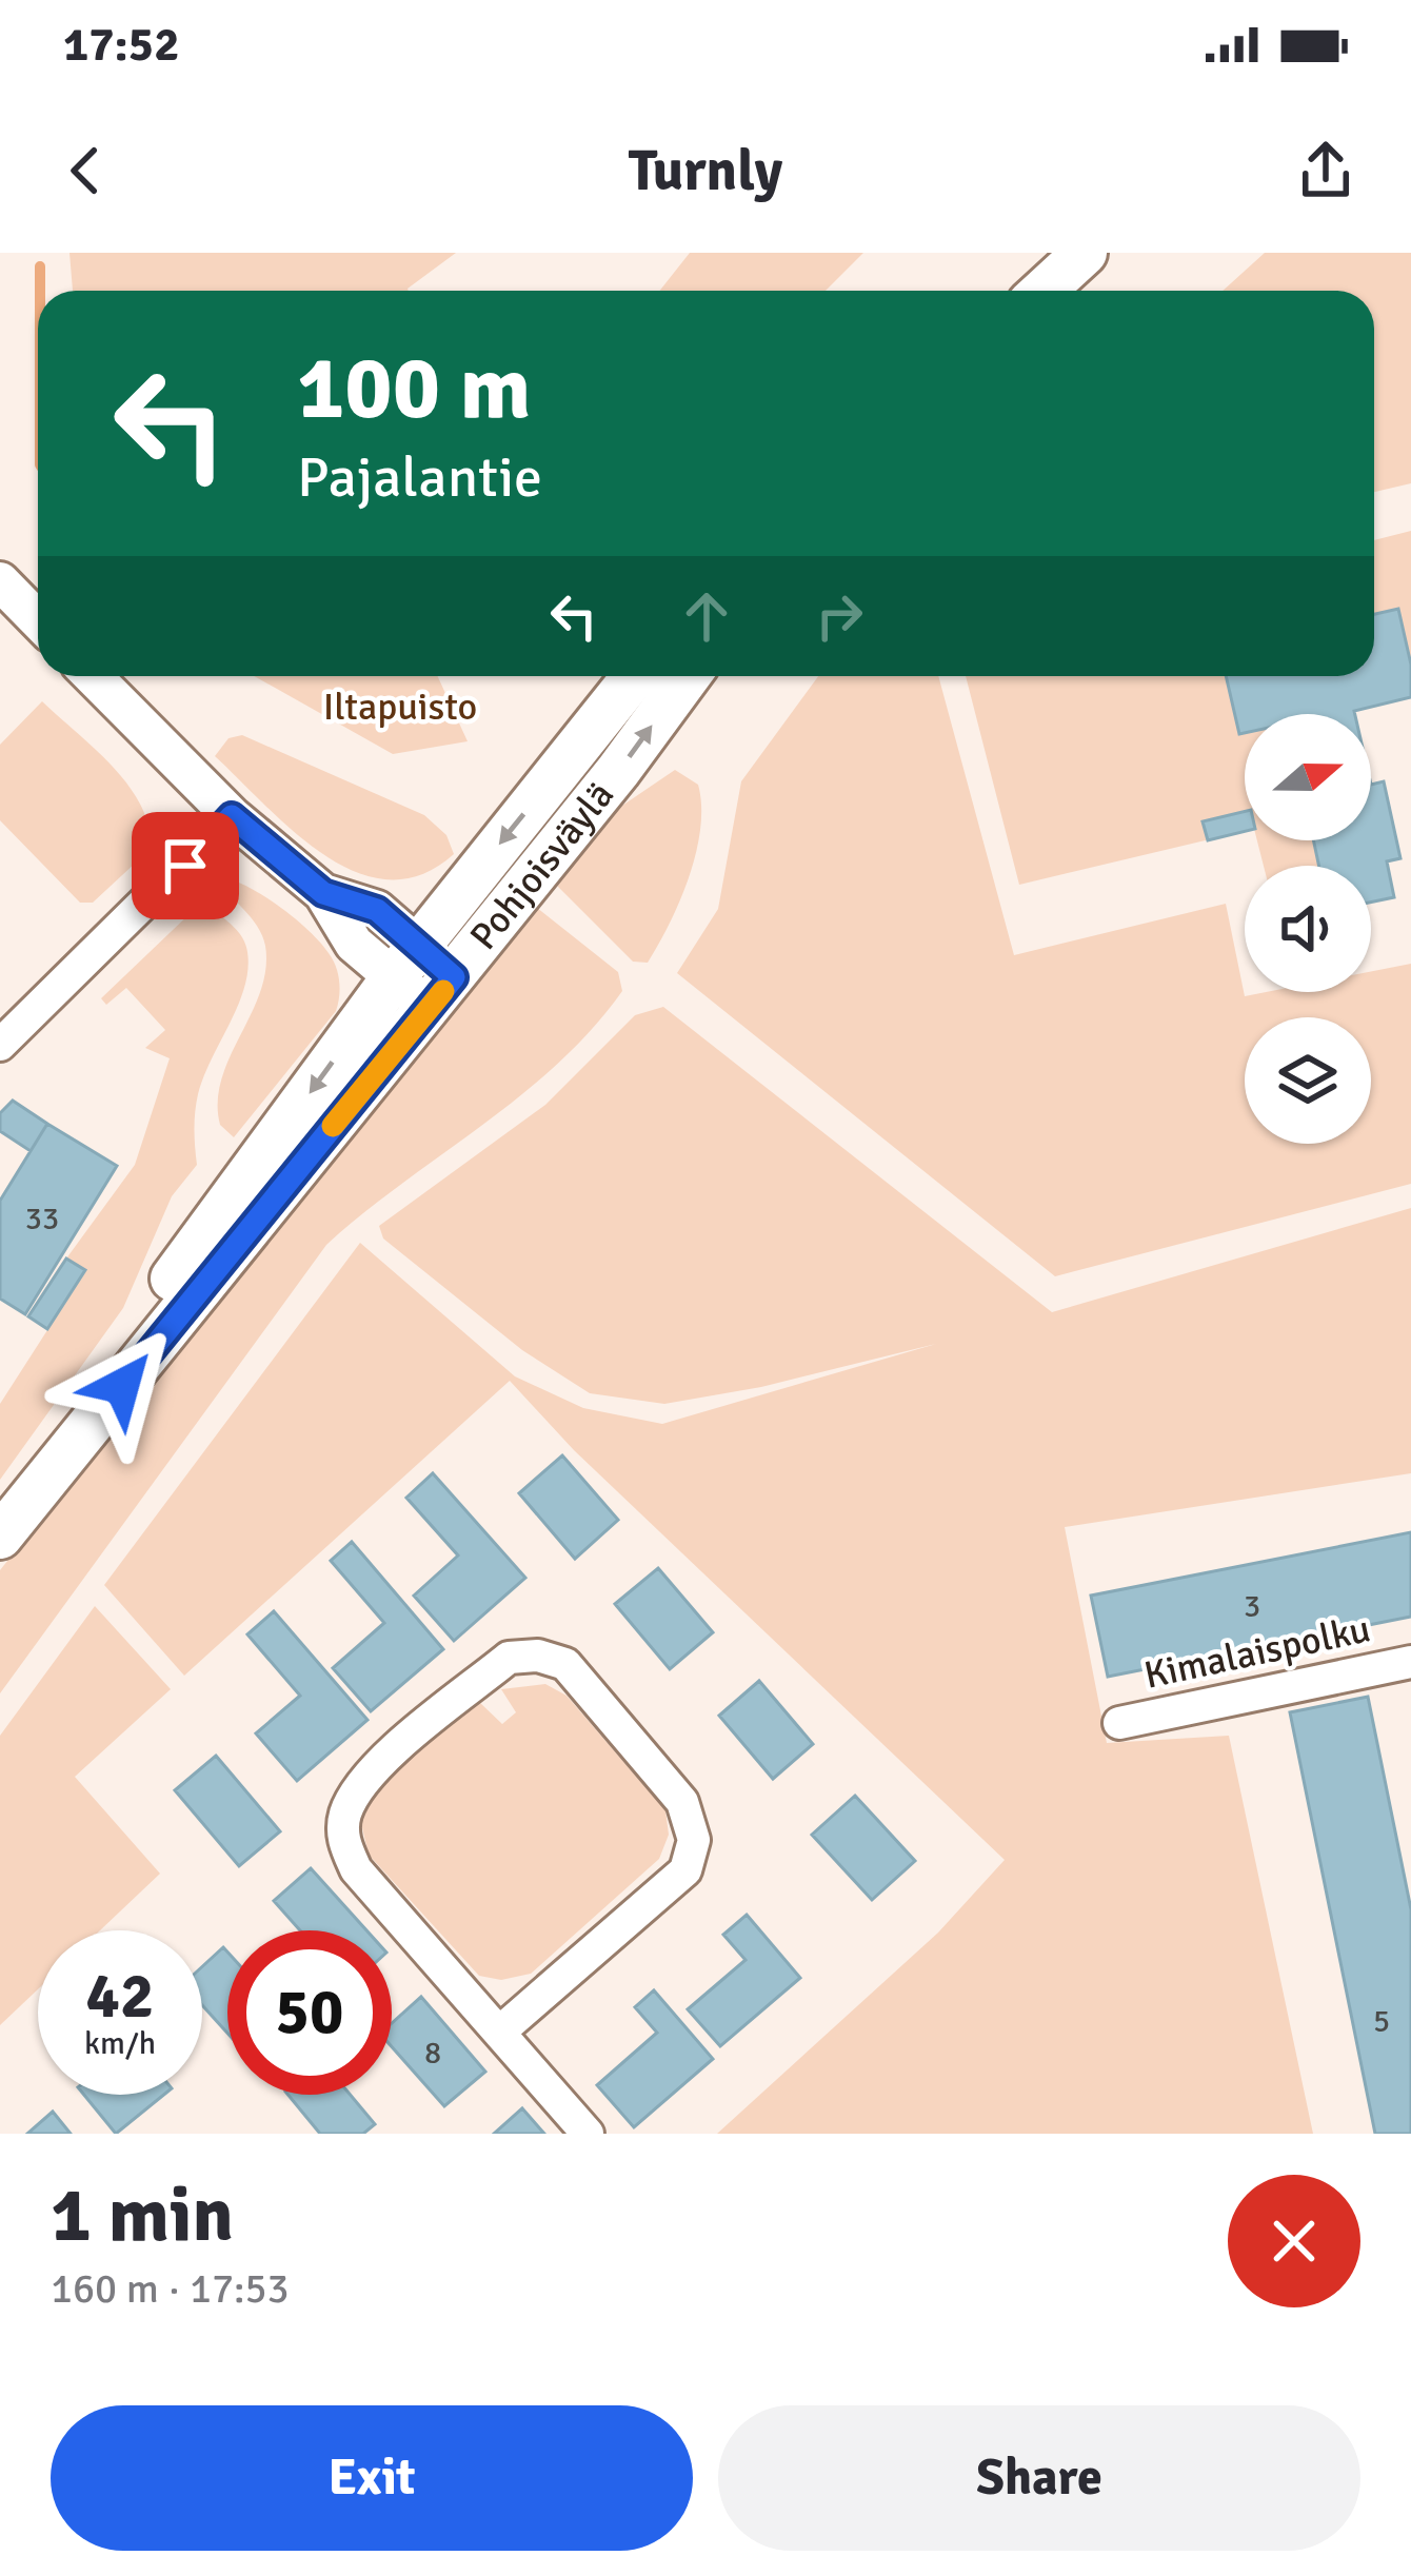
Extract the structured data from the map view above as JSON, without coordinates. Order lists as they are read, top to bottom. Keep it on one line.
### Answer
{"streets":{"main road":["Pohjoisväylä"],"street":["Kimalaispolku"]},"parks":["Iltapuisto"],"house_numbers":["33","3","5","8"],"north":"right","page":{"status":"17:52","header":"Turnly","turn":["100 m","Pajalantie"],"speed":"42 km/h","limit":"50","heading":["1 min","160 m · 17:53"],"buttons":["Exit","Share"]}}
